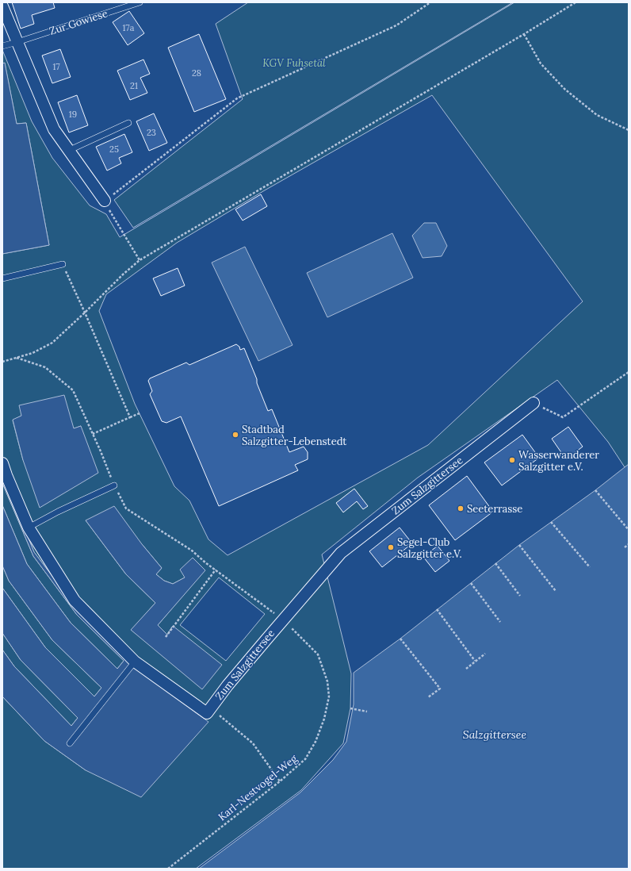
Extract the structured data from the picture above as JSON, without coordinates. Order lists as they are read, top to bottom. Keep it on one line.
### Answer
{"streets":{"street":["Zum Salzgittersee"],"lane":["Zur Gowiese"],"path":["Karl-Nestvogel-Weg"]},"crossings":[["Zum Salzgittersee","Karl-Nestvogel-Weg"]],"water":["Salzgittersee"],"parks":["KGV Fuhsetal"],"places":["Stadtbad Salzgitter-Lebenstedt","Wasserwanderer Salzgitter e.V.","Seeterrasse","Segel-Club Salzgitter e.V."],"house_numbers":["17a","17","28","21","19","23","25"]}
